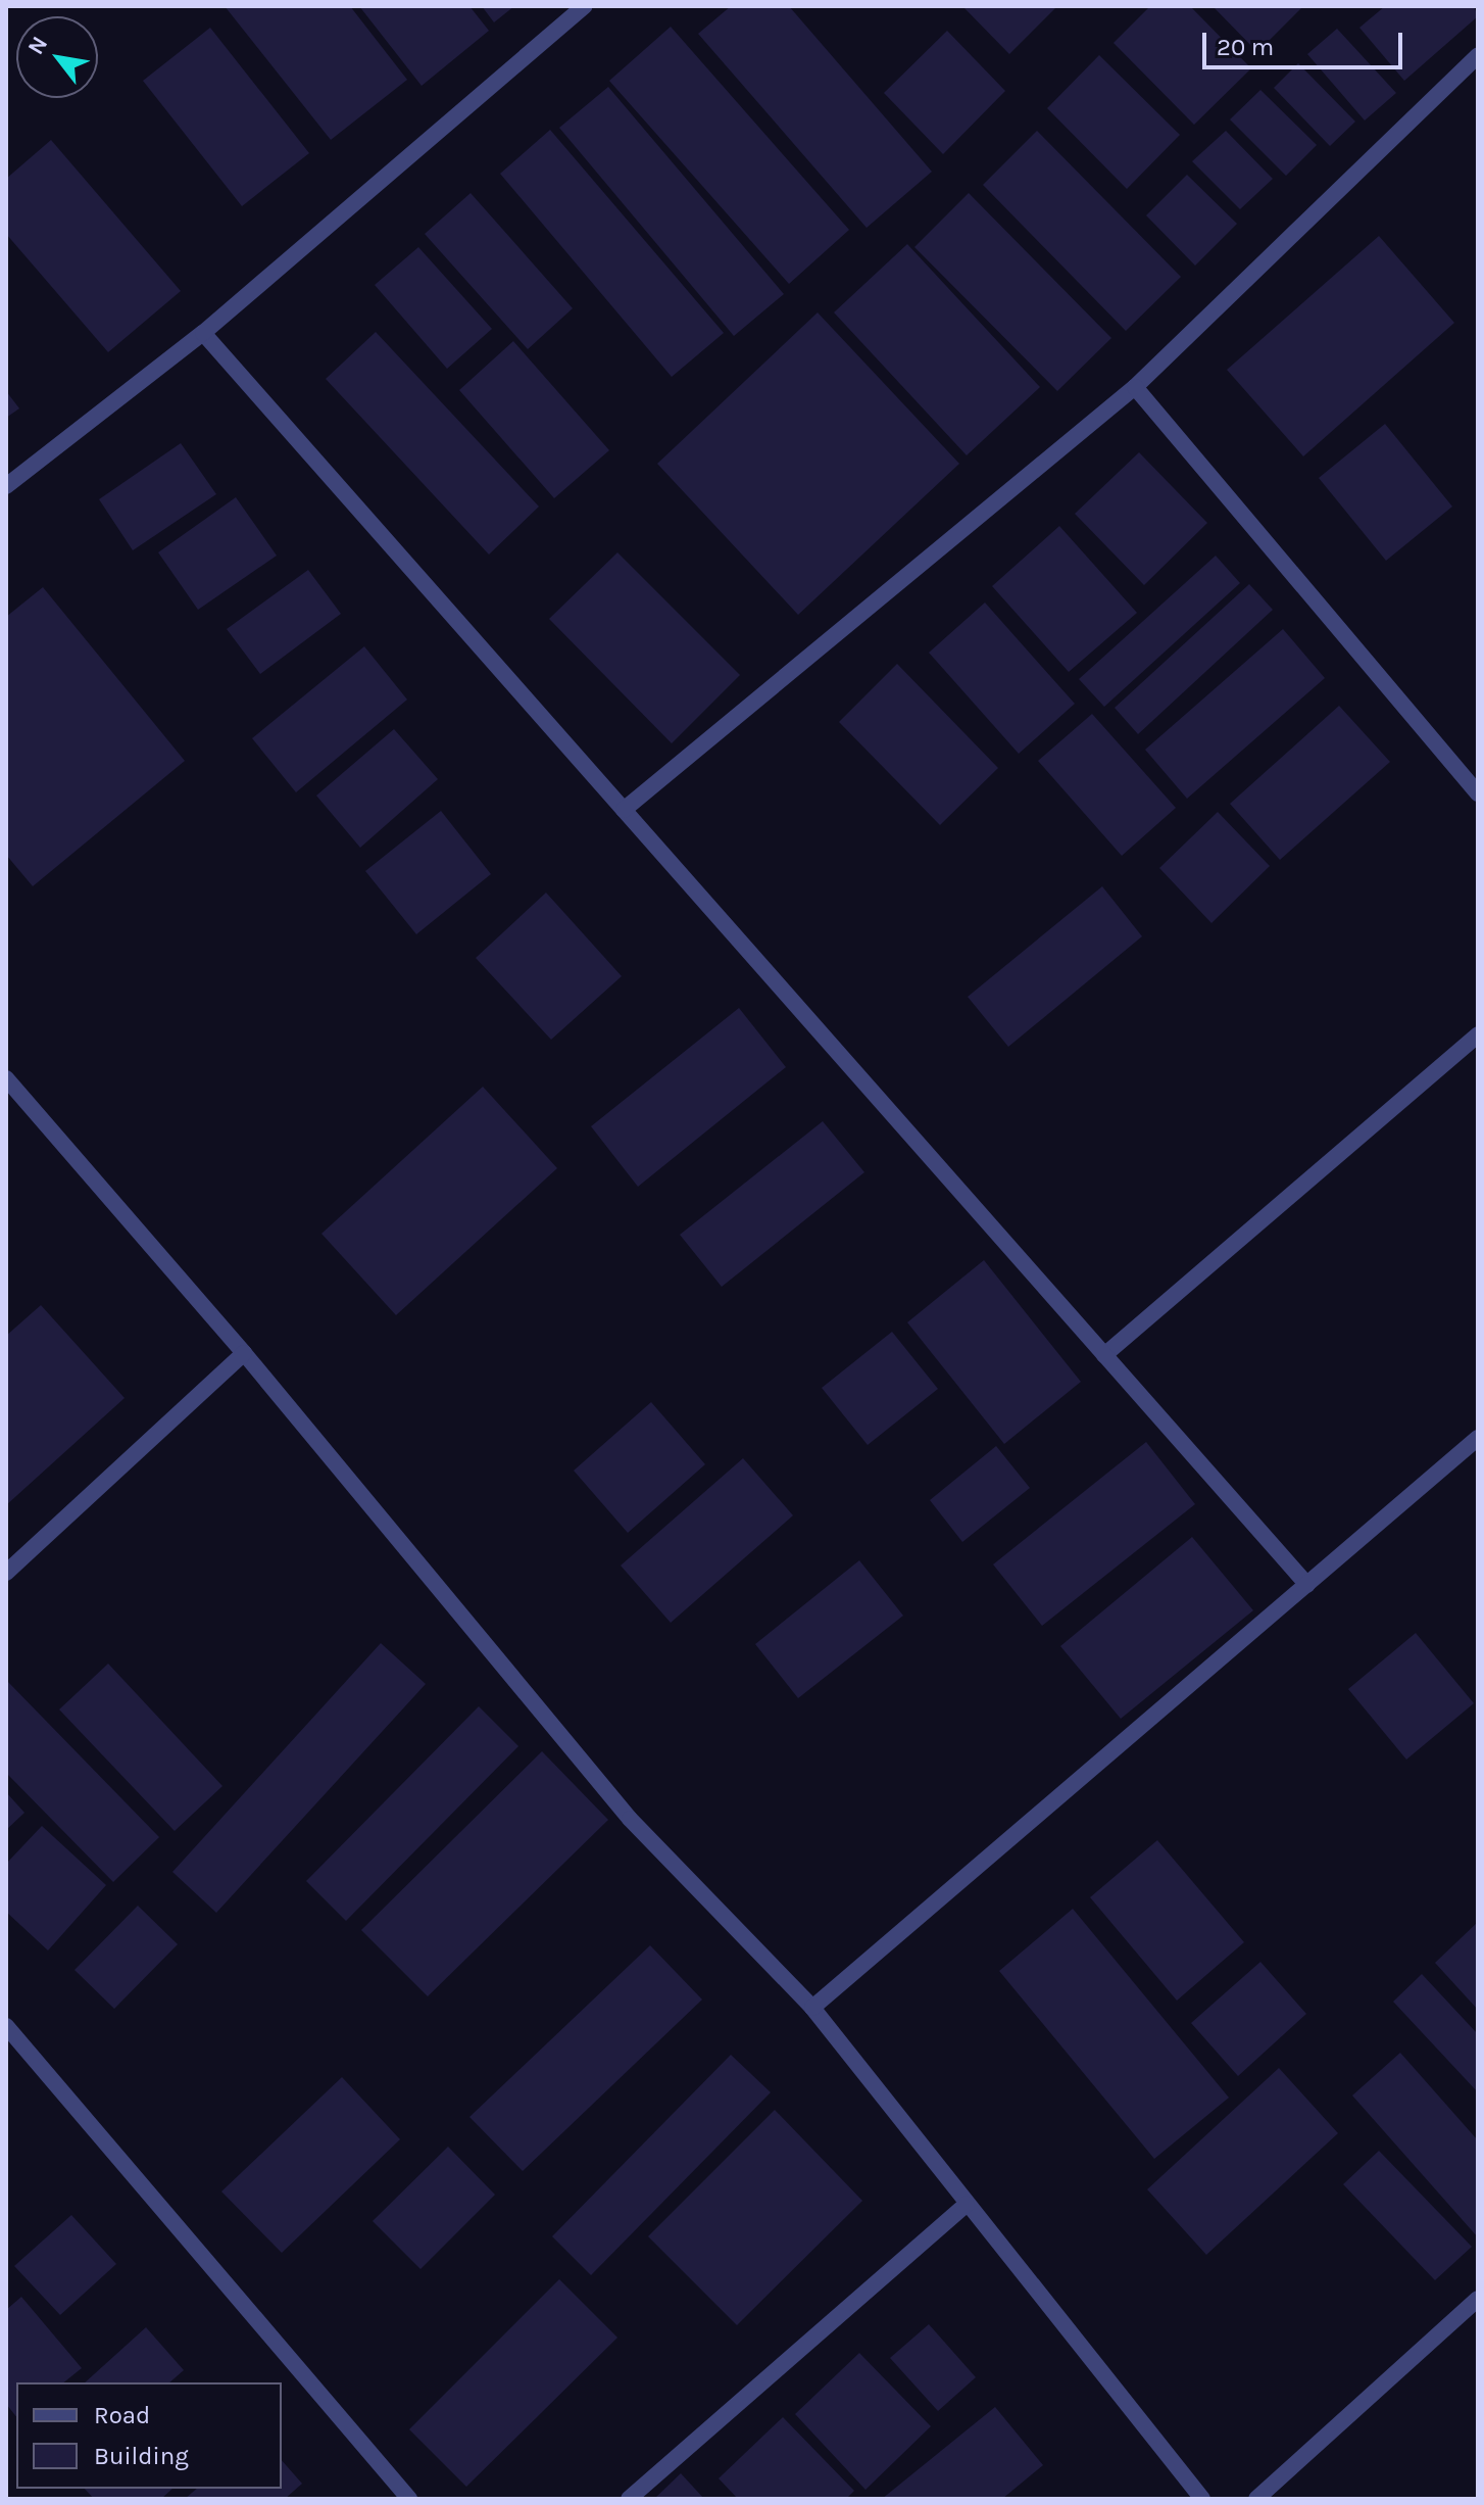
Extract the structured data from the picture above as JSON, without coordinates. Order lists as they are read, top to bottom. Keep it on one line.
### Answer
{"legend":["Road","Building"],"scale_bar":"20 m","north":"top left"}
